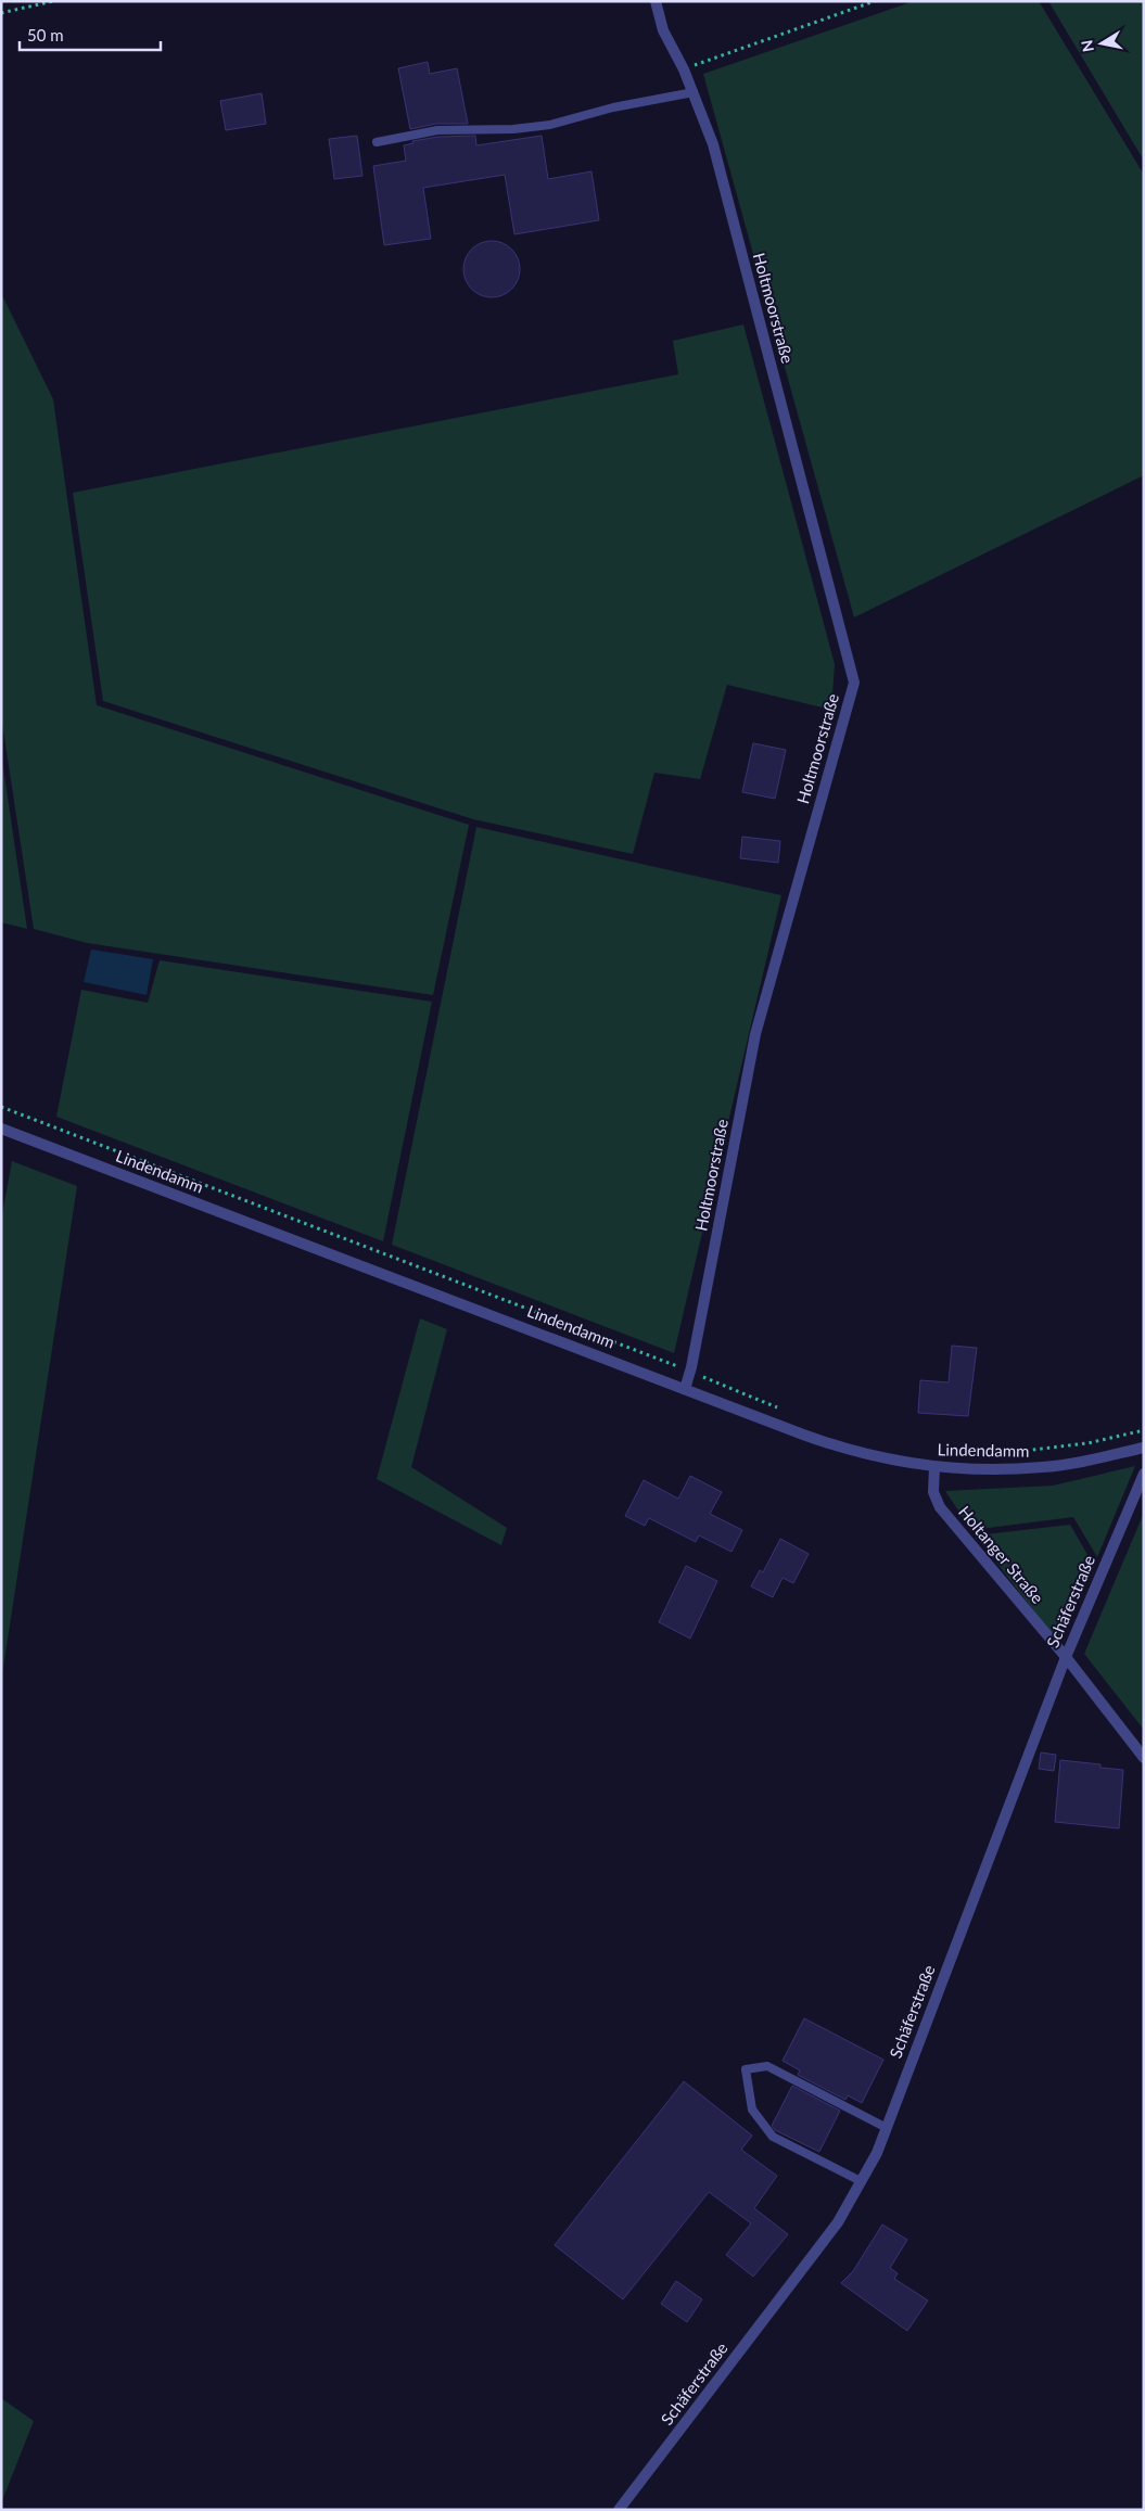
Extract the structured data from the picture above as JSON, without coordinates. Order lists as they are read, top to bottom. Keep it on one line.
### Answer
{"streets":{"street":["Holtmoorstraße","Lindendamm","Holtanger Straße","Schäferstraße"]},"crossings":[["Holtmoorstraße","Lindendamm"],["Lindendamm","Holtanger Straße"],["Holtanger Straße","Schäferstraße"]],"scale_bar":"50 m","north":"left"}
